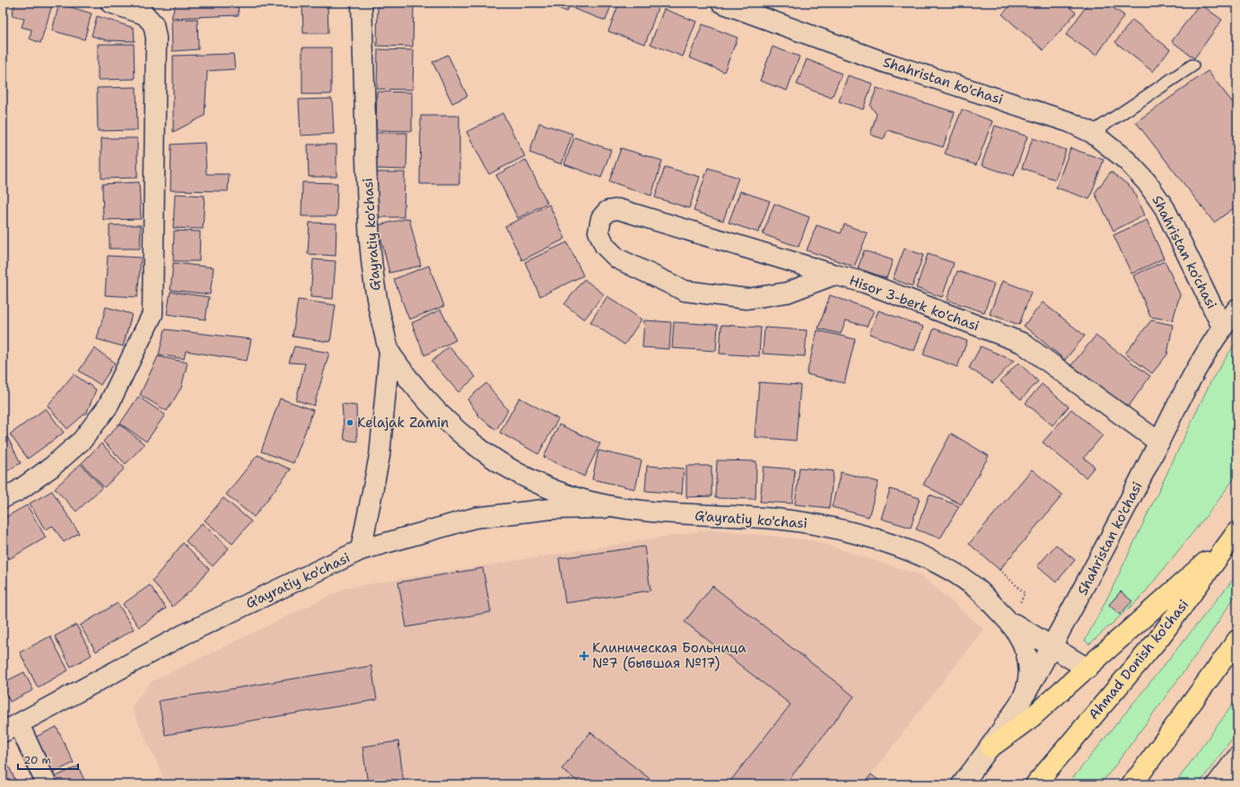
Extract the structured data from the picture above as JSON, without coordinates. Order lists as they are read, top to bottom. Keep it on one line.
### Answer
{"streets":{"main road":["Ahmad Donish ko'chasi"],"street":["Shahristan ko'chasi","G'ayratiy ko'chasi","Hisor 3-berk ko'chasi"]},"crossings":[["Shahristan ko'chasi","Hisor 3-berk ko'chasi"]],"places":{"other":["Kelajak Zamin"],"health":["Клиническая Больница №7 (бывшая №17)"]},"scale_bar":"20 m"}
